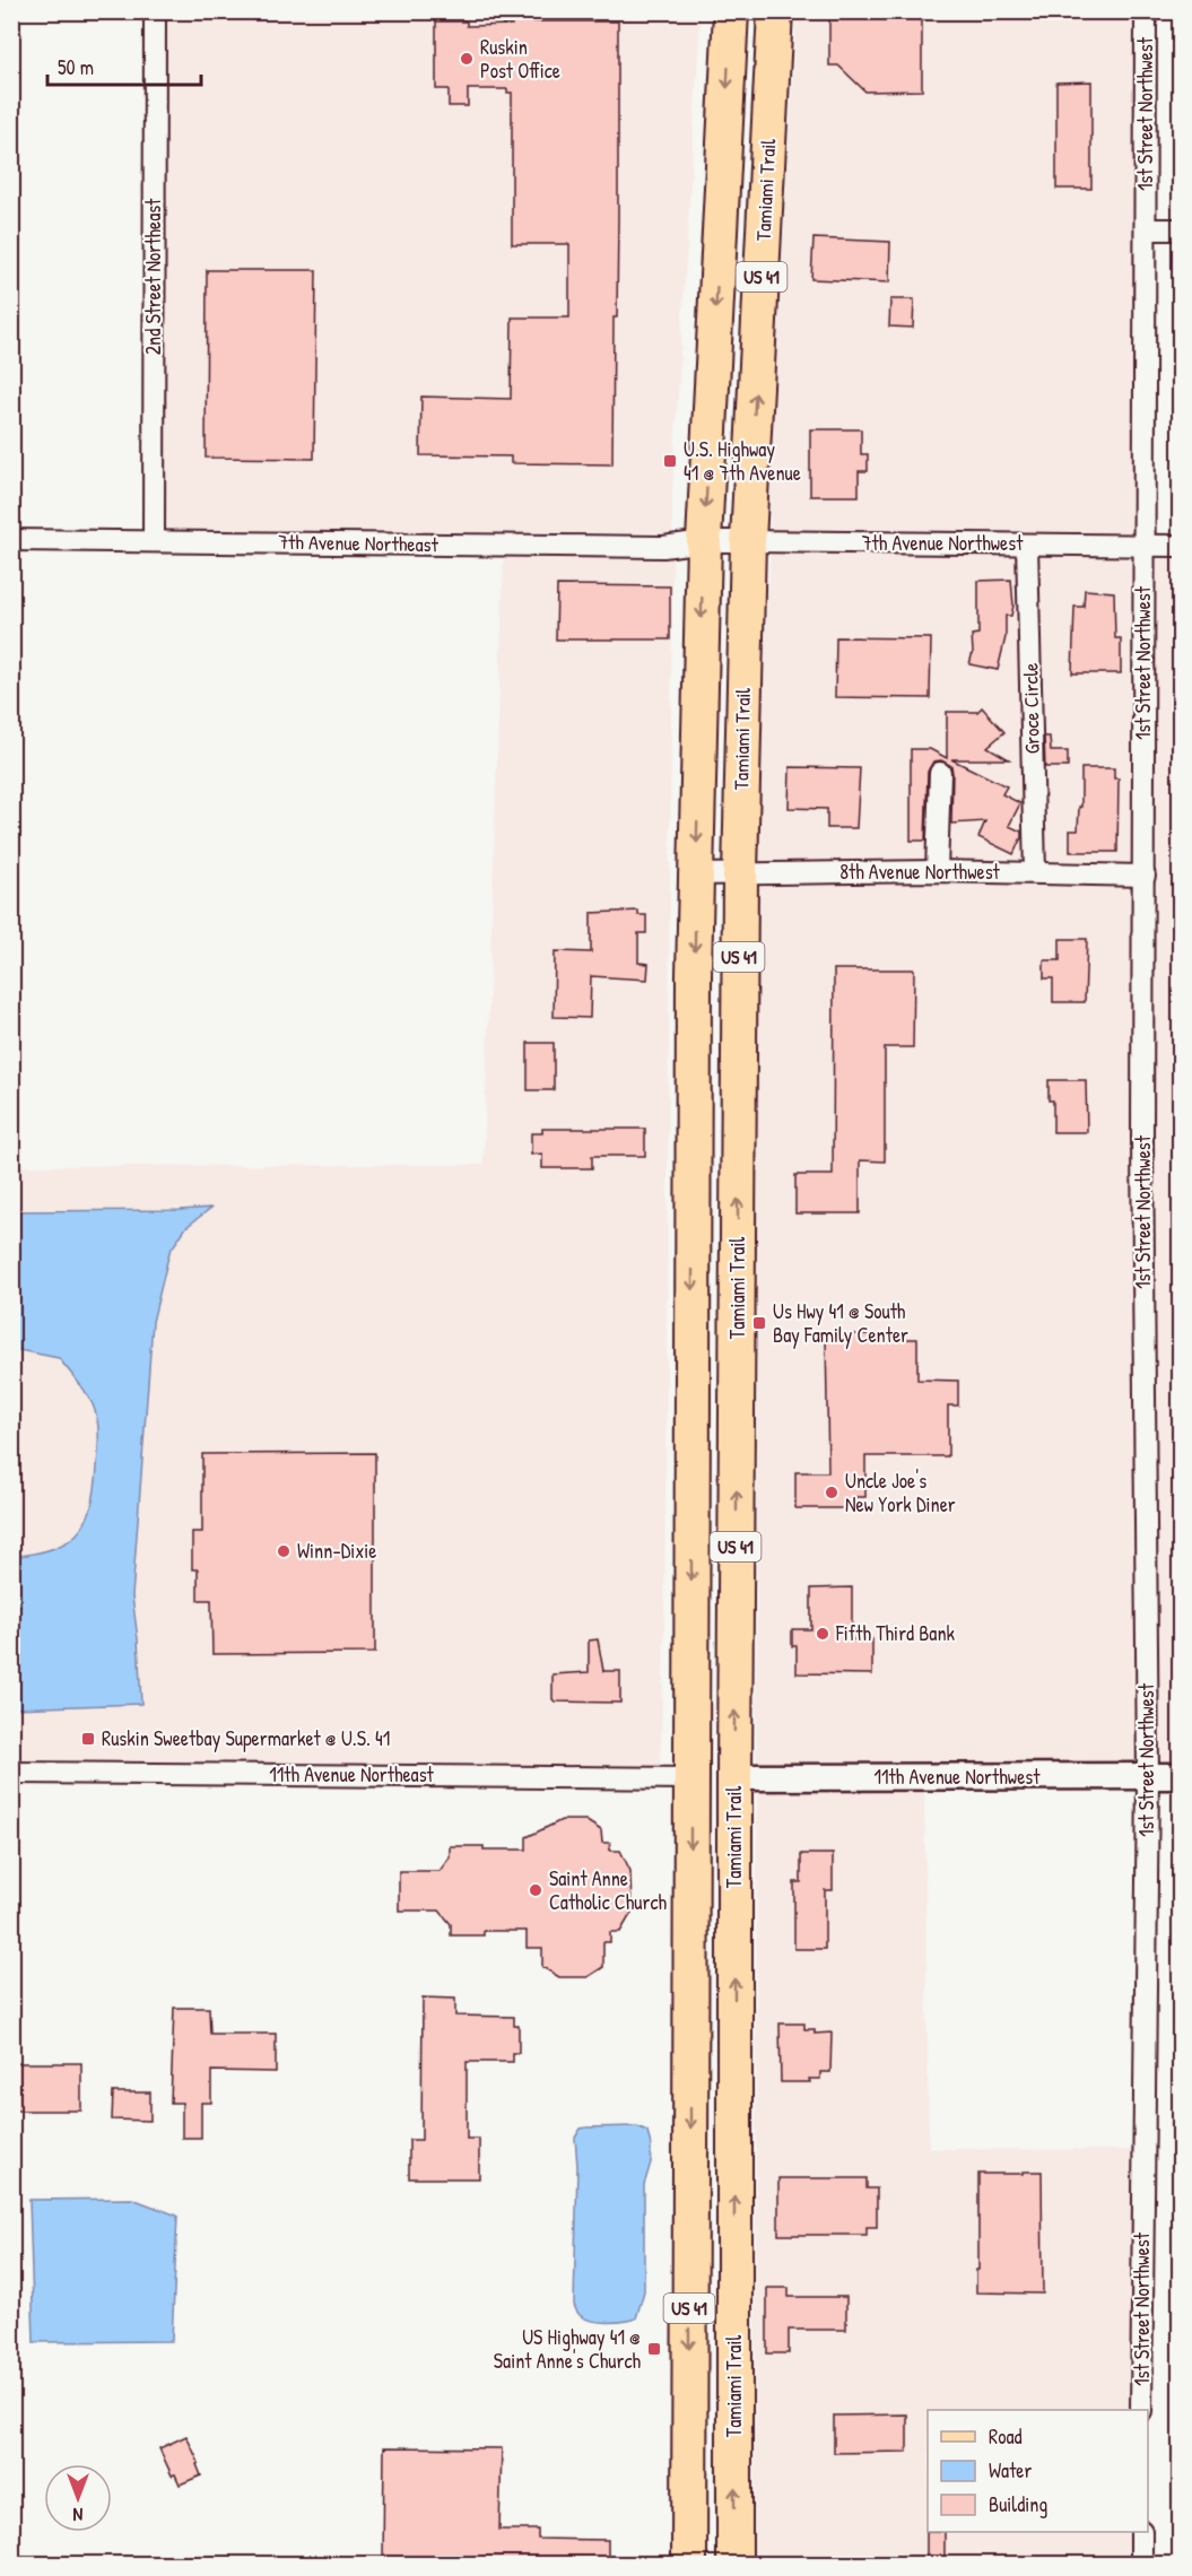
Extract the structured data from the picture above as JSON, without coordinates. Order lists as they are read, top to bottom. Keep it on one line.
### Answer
{"streets":{"main road":["Tamiami Trail","US 41"],"street":["1st Street Northwest","2nd Street Northeast","7th Avenue Northeast","7th Avenue Northwest","Groce Circle","8th Avenue Northwest","11th Avenue Northeast","11th Avenue Northwest"]},"crossings":[["1st Street Northwest","7th Avenue Northwest"],["1st Street Northwest","8th Avenue Northwest"],["1st Street Northwest","11th Avenue Northwest"],["Tamiami Trail","7th Avenue Northwest"],["Tamiami Trail","8th Avenue Northwest"],["Tamiami Trail","11th Avenue Northwest"],["2nd Street Northeast","7th Avenue Northeast"],["US 41","7th Avenue Northeast"],["US 41","7th Avenue Northwest"],["US 41","8th Avenue Northwest"],["US 41","11th Avenue Northeast"],["7th Avenue Northeast","7th Avenue Northwest"],["7th Avenue Northwest","Groce Circle"],["Groce Circle","8th Avenue Northwest"]],"places":{"other":["Ruskin Post Office","Uncle Joe's New York Diner","Winn-Dixie","Fifth Third Bank","Saint Anne Catholic Church"],"transit":["U.S. Highway 41 @ 7th Avenue","Us Hwy 41 @ South Bay Family Center","Ruskin Sweetbay Supermarket @ U.S. 41","US Highway 41 @ Saint Anne's Church"]},"legend":["Road","Water","Building"],"scale_bar":"50 m","north":"bottom"}
